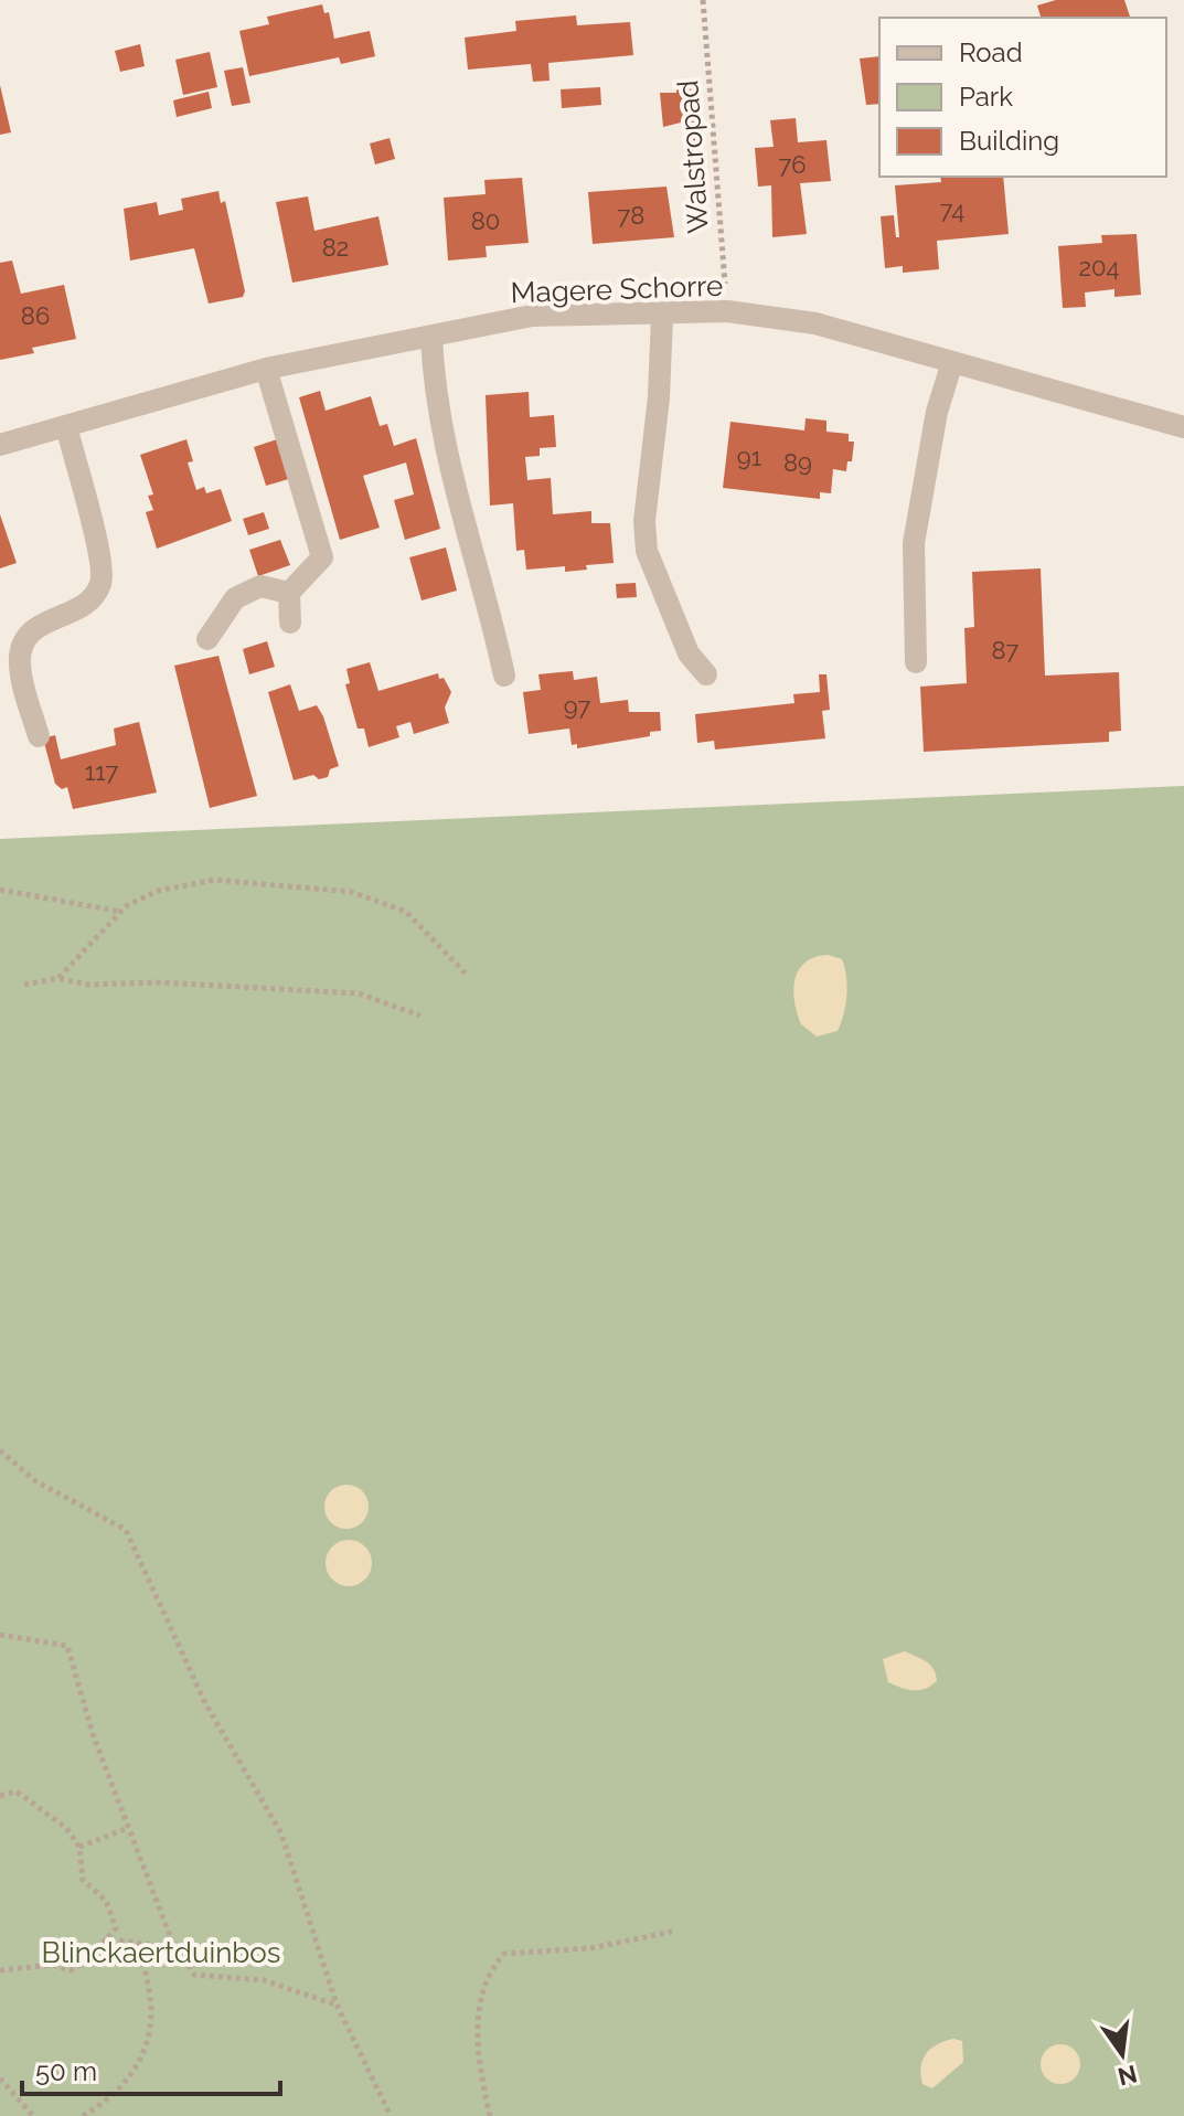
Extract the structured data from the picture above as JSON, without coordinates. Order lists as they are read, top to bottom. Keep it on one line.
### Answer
{"streets":{"street":["Magere Schorre"],"path":["Walstropad"]},"crossings":[["Walstropad","Magere Schorre"]],"parks":["Blinckaertduinbos"],"house_numbers":["76","74","78","80","82","204","86","91","89","87","97","117"],"legend":["Road","Park","Building"],"scale_bar":"50 m","north":"bottom"}
